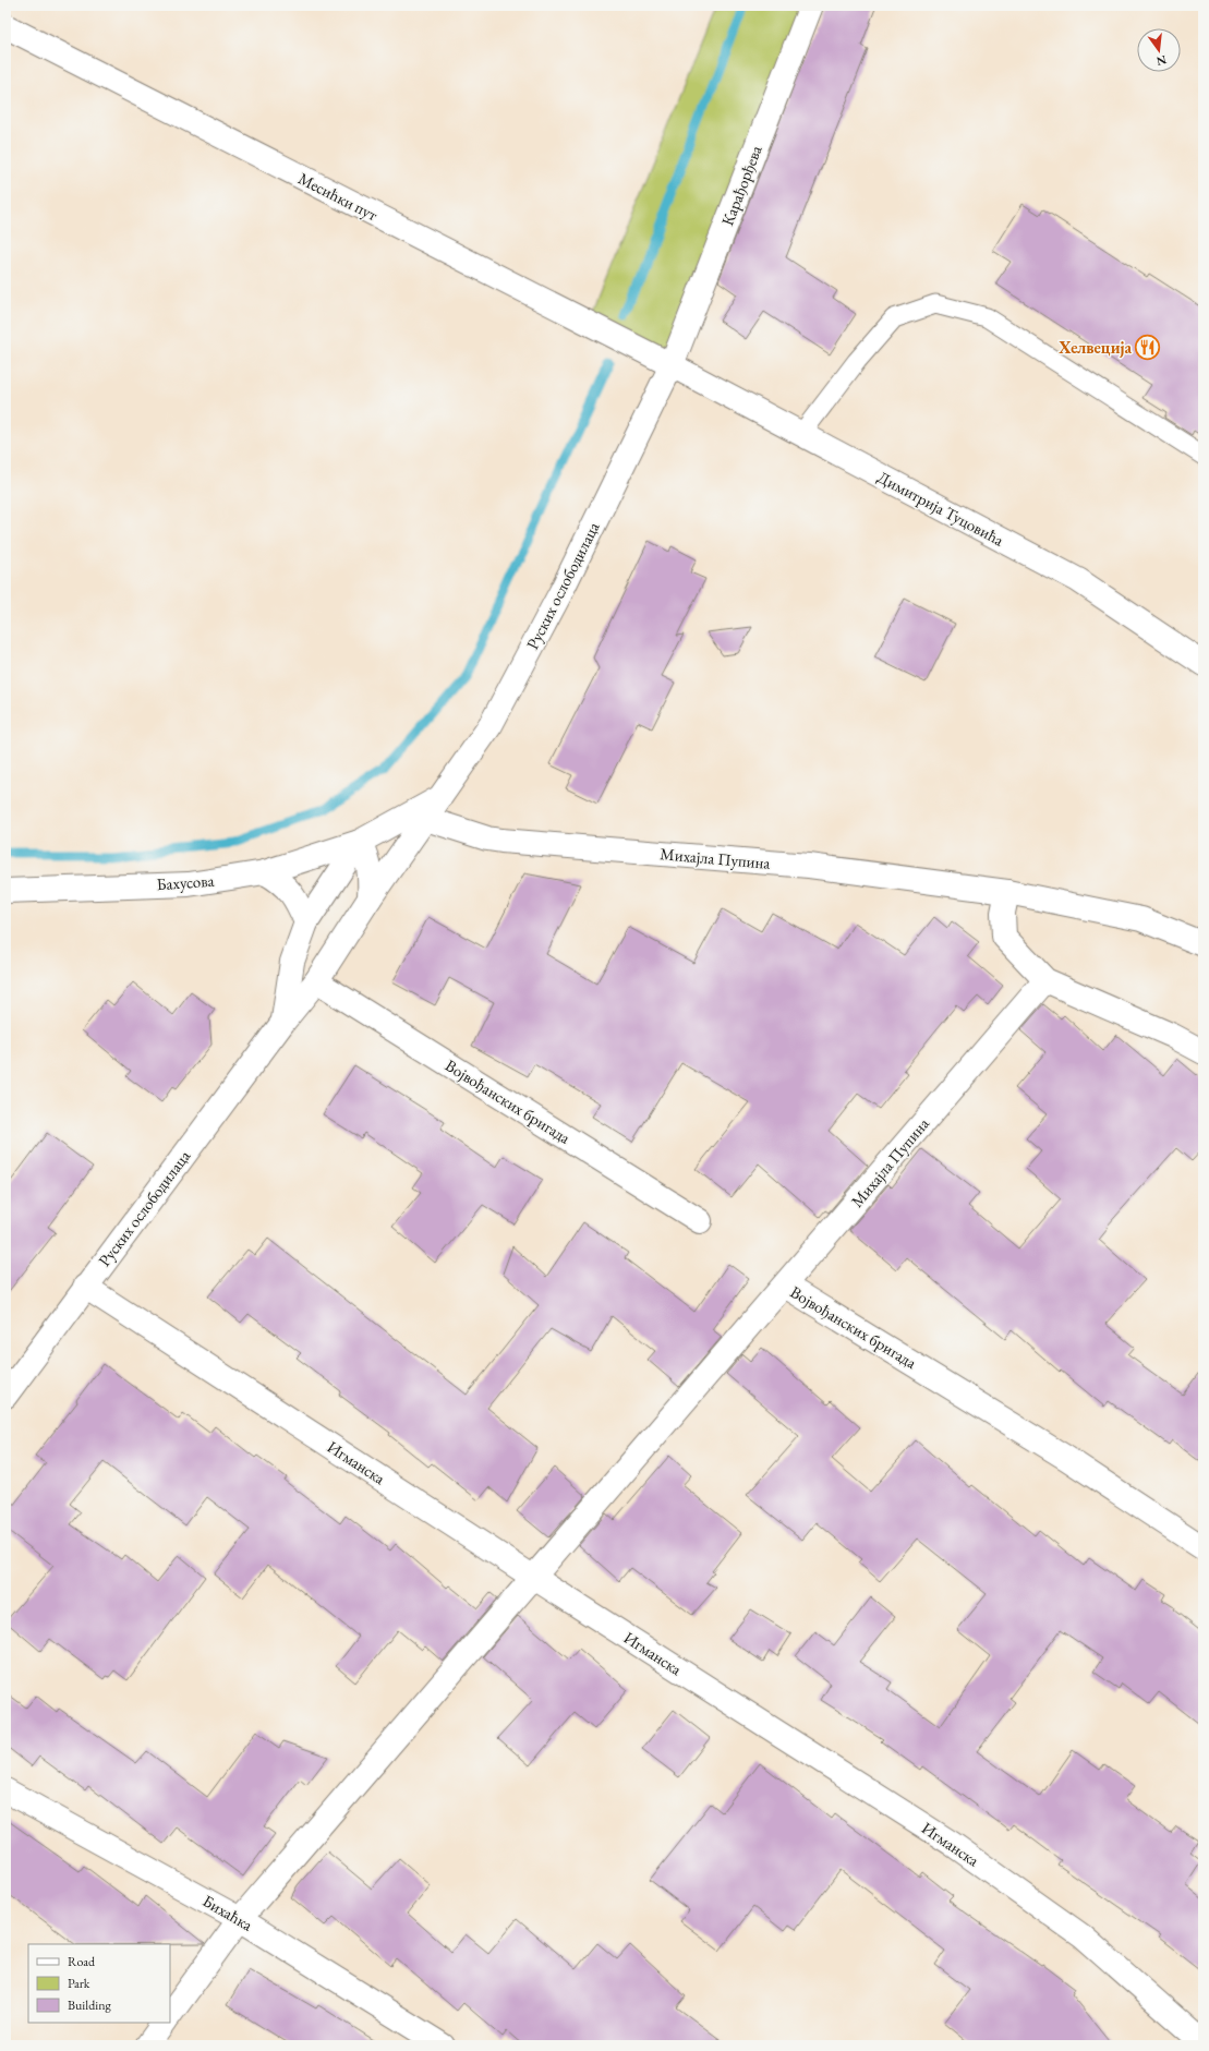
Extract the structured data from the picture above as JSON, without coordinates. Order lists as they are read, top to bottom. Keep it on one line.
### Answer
{"streets":{"street":["Карађорђева","Месићки пут","Димитрија Туцовића","Руских ослободилаца","Михајла Пупина","Бахусова","Војвођанских бригада","Игманска","Бихаћка"]},"crossings":[["Карађорђева","Месићки пут"],["Карађорђева","Димитрија Туцовића"],["Карађорђева","Руских ослободилаца"],["Месићки пут","Димитрија Туцовића"],["Месићки пут","Руских ослободилаца"],["Димитрија Туцовића","Руских ослободилаца"],["Руских ослободилаца","Михајла Пупина"],["Руских ослободилаца","Бахусова"],["Руских ослободилаца","Војвођанских бригада"],["Руских ослободилаца","Игманска"],["Михајла Пупина","Војвођанских бригада"],["Војвођанских бригада","Игманска"],["Војвођанских бригада","Бихаћка"]],"places":{"restaurant":["Хелвеција"]},"legend":["Road","Park","Building"],"north":"bottom"}
